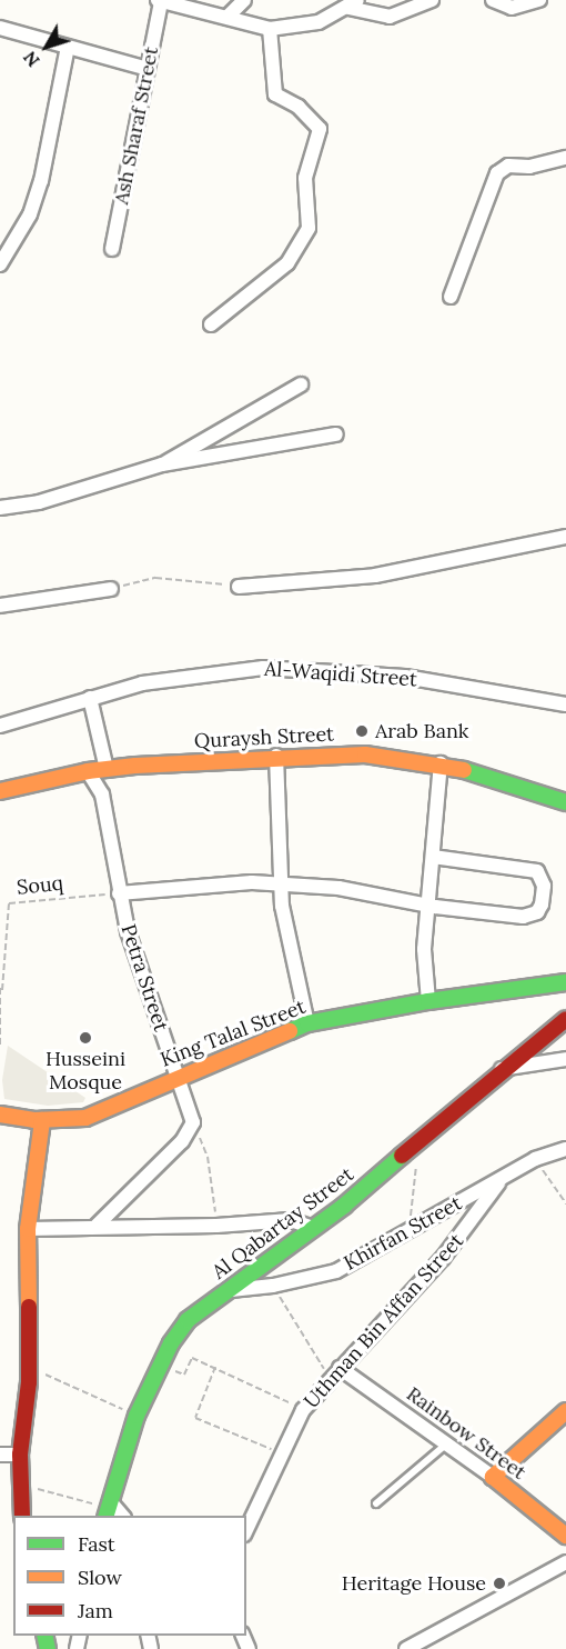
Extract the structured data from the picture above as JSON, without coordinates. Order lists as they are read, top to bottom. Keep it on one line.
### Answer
{"streets":{"main road":["Quraysh Street","King Talal Street","Al Qabartay Street","Rainbow Street"],"street":["Ash Sharaf Street","Al-Waqidi Street","Petra Street","Khirfan Street","Uthman Bin Affan Street"],"path":["Souq"]},"crossings":[["Quraysh Street","Petra Street"],["Souq","Petra Street"],["Petra Street","King Talal Street"],["Al Qabartay Street","Khirfan Street"],["Khirfan Street","Uthman Bin Affan Street"],["Uthman Bin Affan Street","Rainbow Street"]],"places":["Arab Bank","Husseini Mosque","Heritage House"],"legend":["Fast","Slow","Jam"],"north":"bottom left"}
